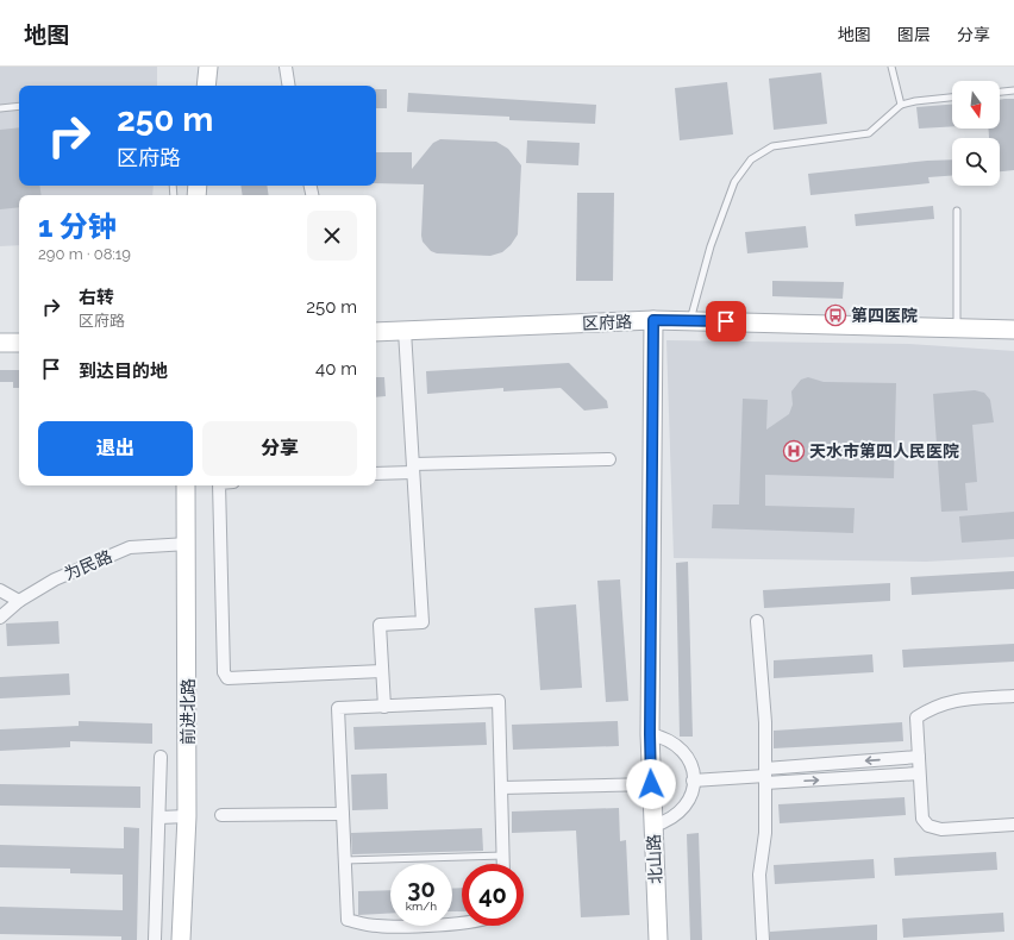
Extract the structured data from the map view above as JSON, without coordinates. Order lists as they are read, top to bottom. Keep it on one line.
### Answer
{"streets":{"main road":["区府路","前进北路","北山路"],"street":["为民路"]},"crossings":[["区府路","北山路"],["为民路","前进北路"]],"places":{"bus stop":["第四医院"],"hospital":["天水市第四人民医院"]},"north":"bottom","page":{"header":"地图","nav":["地图","图层","分享"],"turn":["250 m","区府路"],"heading":["1 分钟","290 m · 08:19"],"list":[{"name":"右转","note":"区府路","value":"250 m"},{"name":"到达目的地","value":"40 m"}],"buttons":["退出","分享"],"speed":"30 km/h","limit":"40"}}
